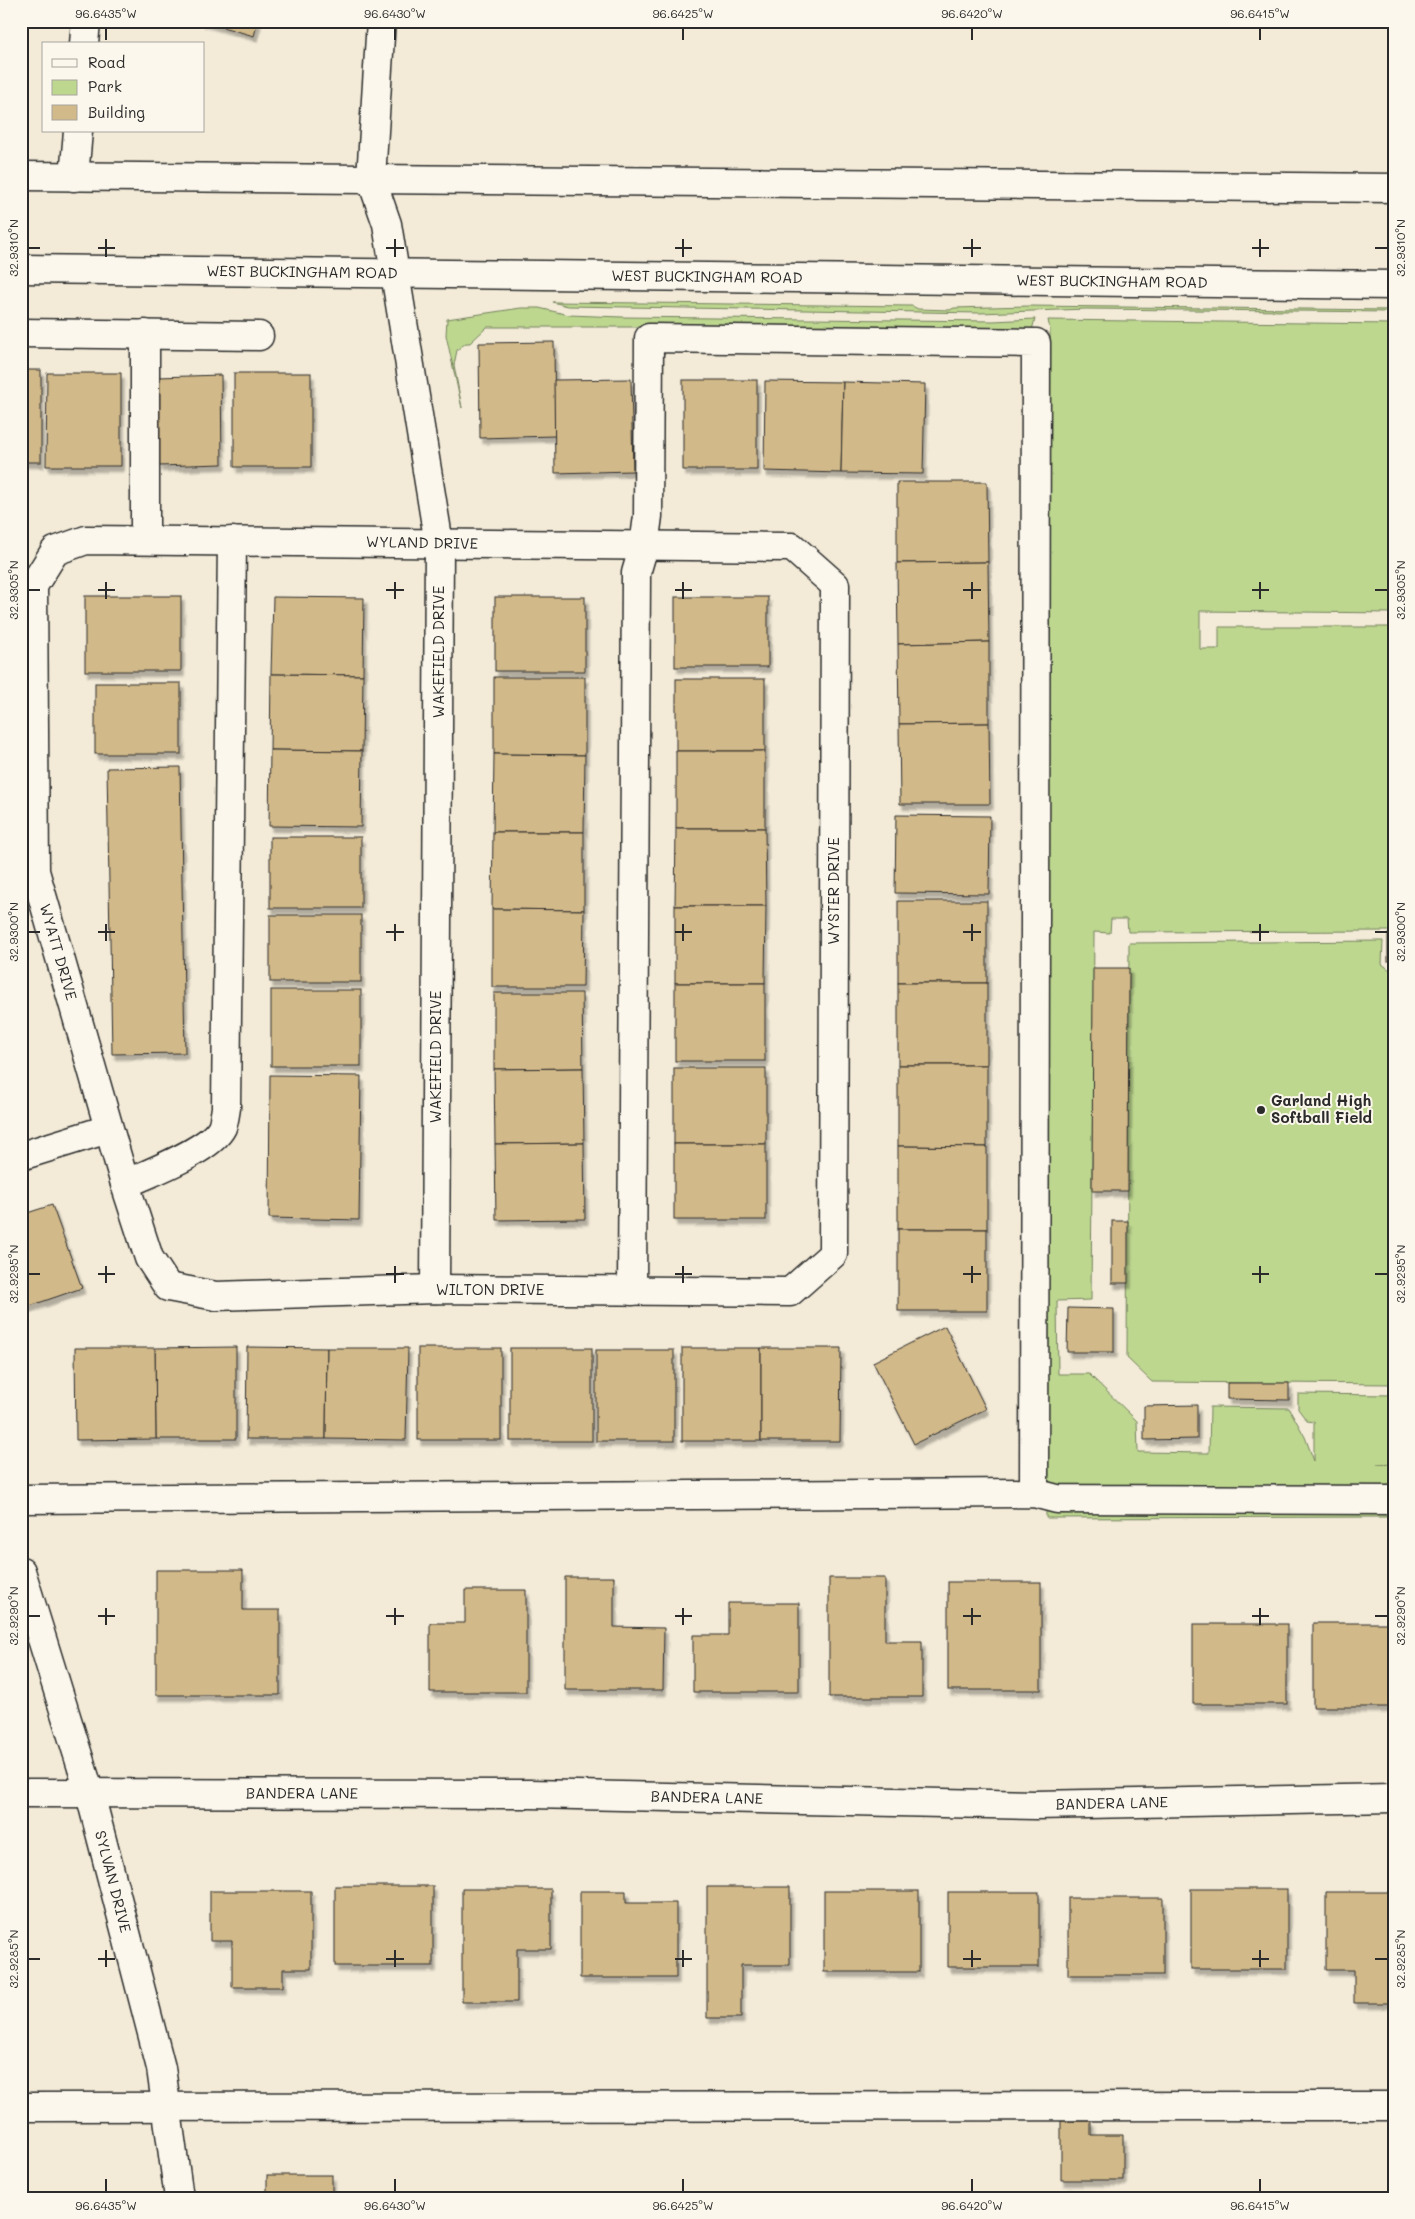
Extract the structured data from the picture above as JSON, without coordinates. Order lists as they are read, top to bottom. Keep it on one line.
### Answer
{"streets":{"street":["WEST BUCKINGHAM ROAD","WYLAND DRIVE","WAKEFIELD DRIVE","WYSTER DRIVE","WYATT DRIVE","WILTON DRIVE","BANDERA LANE","SYLVAN DRIVE"]},"crossings":[["WEST BUCKINGHAM ROAD","WAKEFIELD DRIVE"],["WYLAND DRIVE","WAKEFIELD DRIVE"],["WYLAND DRIVE","WYSTER DRIVE"],["WYLAND DRIVE","WYATT DRIVE"],["WAKEFIELD DRIVE","WILTON DRIVE"],["WYSTER DRIVE","WILTON DRIVE"],["WYATT DRIVE","WILTON DRIVE"],["BANDERA LANE","SYLVAN DRIVE"]],"places":["Garland High Softball Field"],"legend":["Road","Park","Building"],"coordinates":["96.6435°W","96.6430°W","96.6425°W","96.6420°W","96.6415°W","32.9310°N","32.9305°N","32.9300°N","32.9295°N","32.9290°N","32.9285°N"]}
